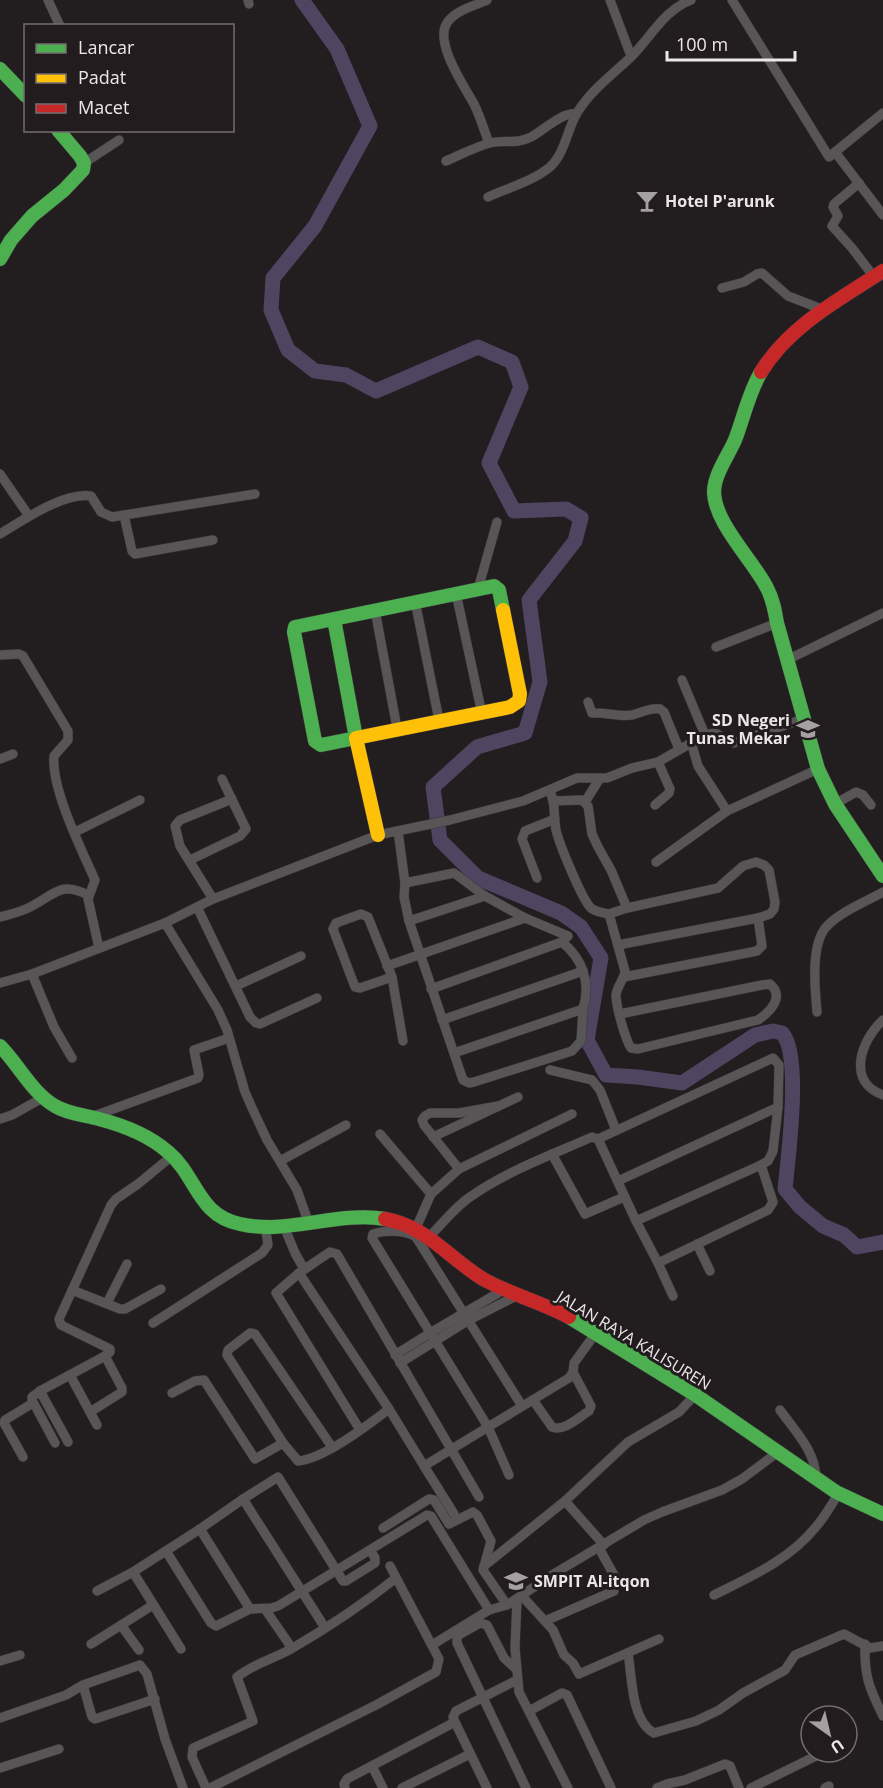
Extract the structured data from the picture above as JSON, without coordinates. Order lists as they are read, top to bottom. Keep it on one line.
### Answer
{"streets":{"street":["JALAN RAYA KALISUREN"]},"places":{"bar":["Hotel P'arunk"],"school or university":["SD Negeri Tunas Mekar","SMPIT Al-itqon"]},"legend":["Lancar","Padat","Macet"],"scale_bar":"100 m","north":"bottom right"}
